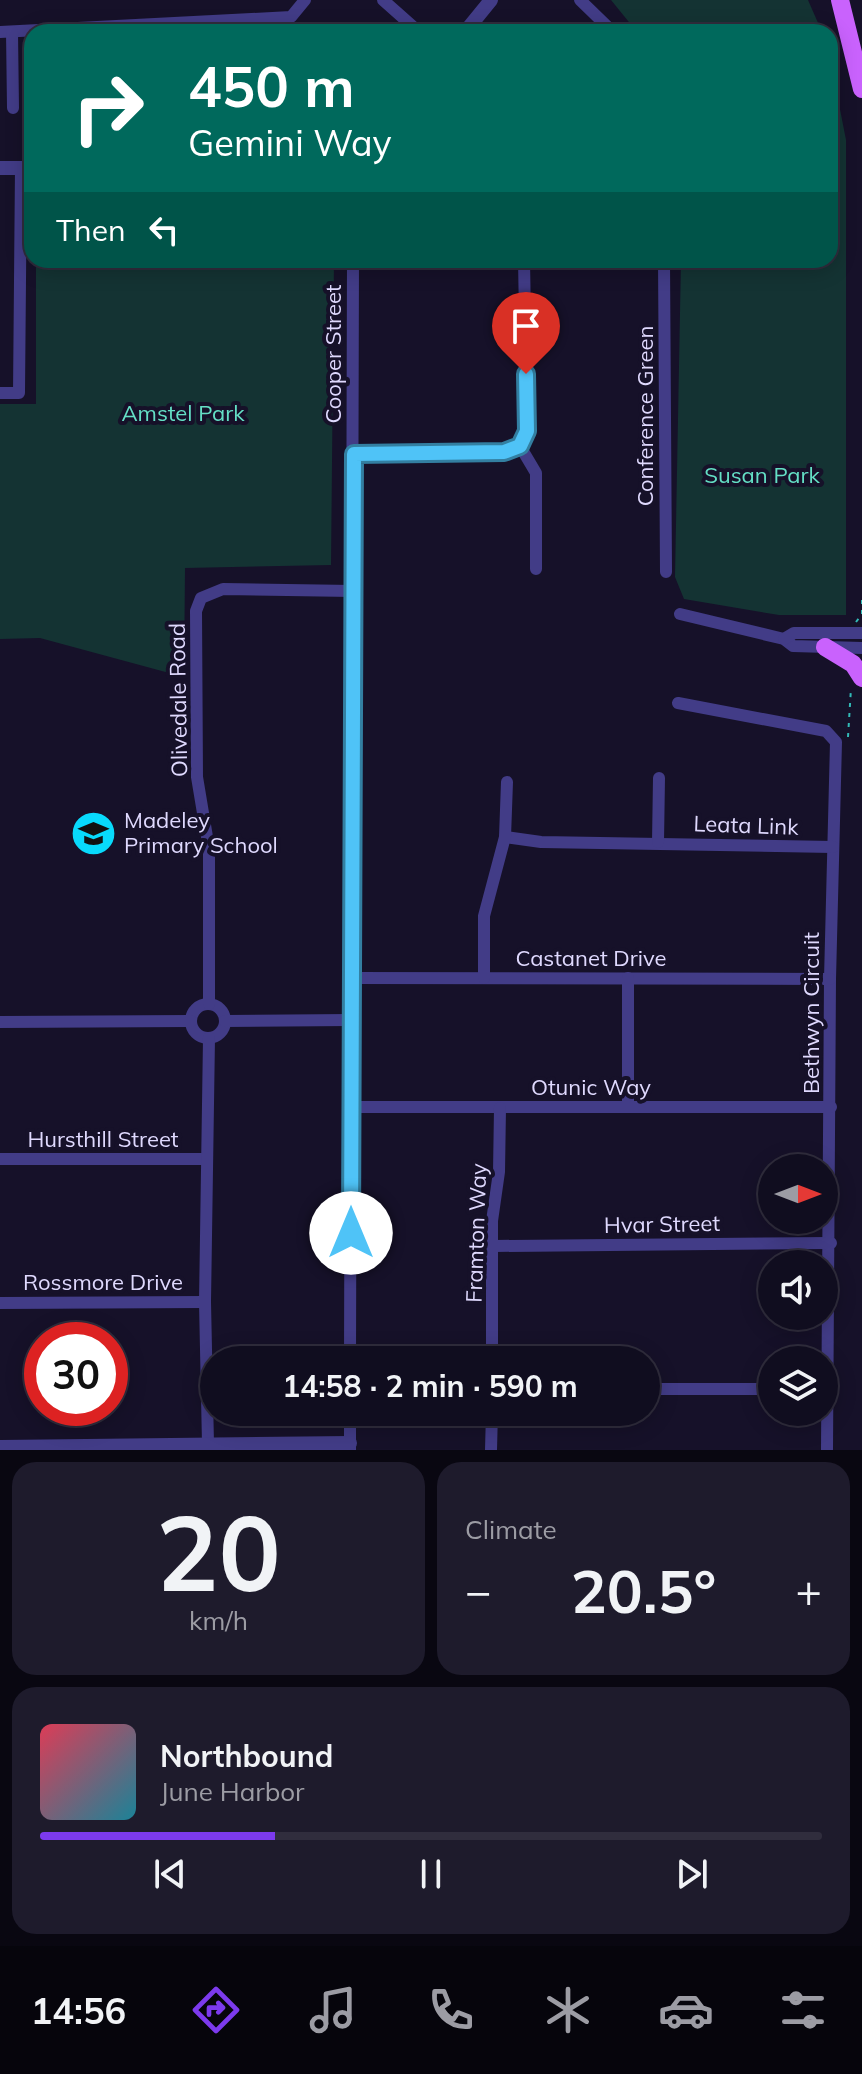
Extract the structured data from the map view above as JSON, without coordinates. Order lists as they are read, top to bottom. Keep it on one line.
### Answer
{"streets":{"street":["Cooper Street","Conference Green","Olivedale Road","Leata Link","Castanet Drive","Bethwyn Circuit","Otunic Way","Hursthill Street","Hvar Street","Framton Way","Rossmore Drive"]},"crossings":[["Cooper Street","Olivedale Road"],["Cooper Street","Castanet Drive"],["Cooper Street","Otunic Way"],["Leata Link","Bethwyn Circuit"],["Castanet Drive","Bethwyn Circuit"],["Bethwyn Circuit","Otunic Way"],["Bethwyn Circuit","Hvar Street"],["Otunic Way","Framton Way"],["Hvar Street","Framton Way"]],"parks":["Amstel Park","Susan Park"],"places":{"school or university":["Madeley Primary School"]},"north":"right","page":{"turn":["450 m","Gemini Way"],"then":"Then","limit":"30","trip":"14:58 · 2 min · 590 m","tile":[["20","km/h"],"Climate"],"heat":["−","20.5°","+"],"song":["Northbound","June Harbor"],"tabs":"14:56"}}
